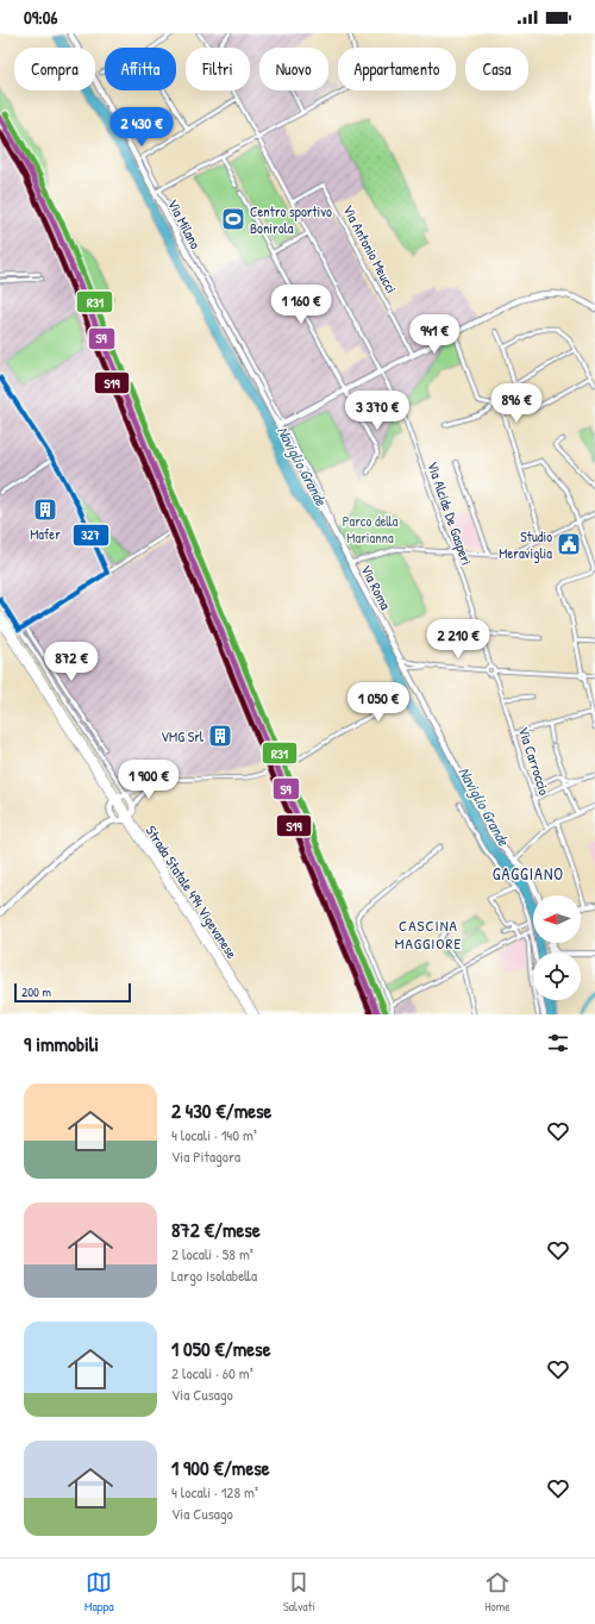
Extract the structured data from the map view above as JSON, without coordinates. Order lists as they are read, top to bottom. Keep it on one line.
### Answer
{"streets":{"main road":["Via Milano","Via Roma","Strada Statale 494 Vigevanese"],"street":["Via Antonio Meucci","Via Alcide De Gasperi","Via Carroccio"]},"crossings":[["Via Milano","Via Roma"],["Via Antonio Meucci","Via Alcide De Gasperi"],["Via Alcide De Gasperi","Via Carroccio"]],"districts":["GAGGIANO","CASCINA MAGGIORE"],"water":["Naviglio Grande"],"parks":["Parco della Marianna"],"places":{"sports":["Centro sportivo Bonirola"],"building":["Mafer","VMG Srl"],"public building":["Studio Meraviglia"]},"lines":["transit line R31","transit line S9","transit line S19","transit line 327"],"scale_bar":"200 m","north":"left","page":{"status":"09:06","chip":["Compra","Affitta","Filtri","Nuovo","Appartamento","Casa"],"price":["2 430 €","1 160 €","941 €","896 €","3 370 €","2 210 €","872 €","1 050 €","1 900 €"],"scale":"200 m","heading":"9 immobili","list":[{"name":"2 430 €/mese","note":"4 locali · 140 m² · Via Pitagora"},{"name":"872 €/mese","note":"2 locali · 58 m² · Largo Isolabella"},{"name":"1 050 €/mese","note":"2 locali · 60 m² · Via Cusago"},{"name":"1 900 €/mese","note":"4 locali · 128 m² · Via Cusago"}],"tabs":["Mappa","Salvati","Home"]}}
